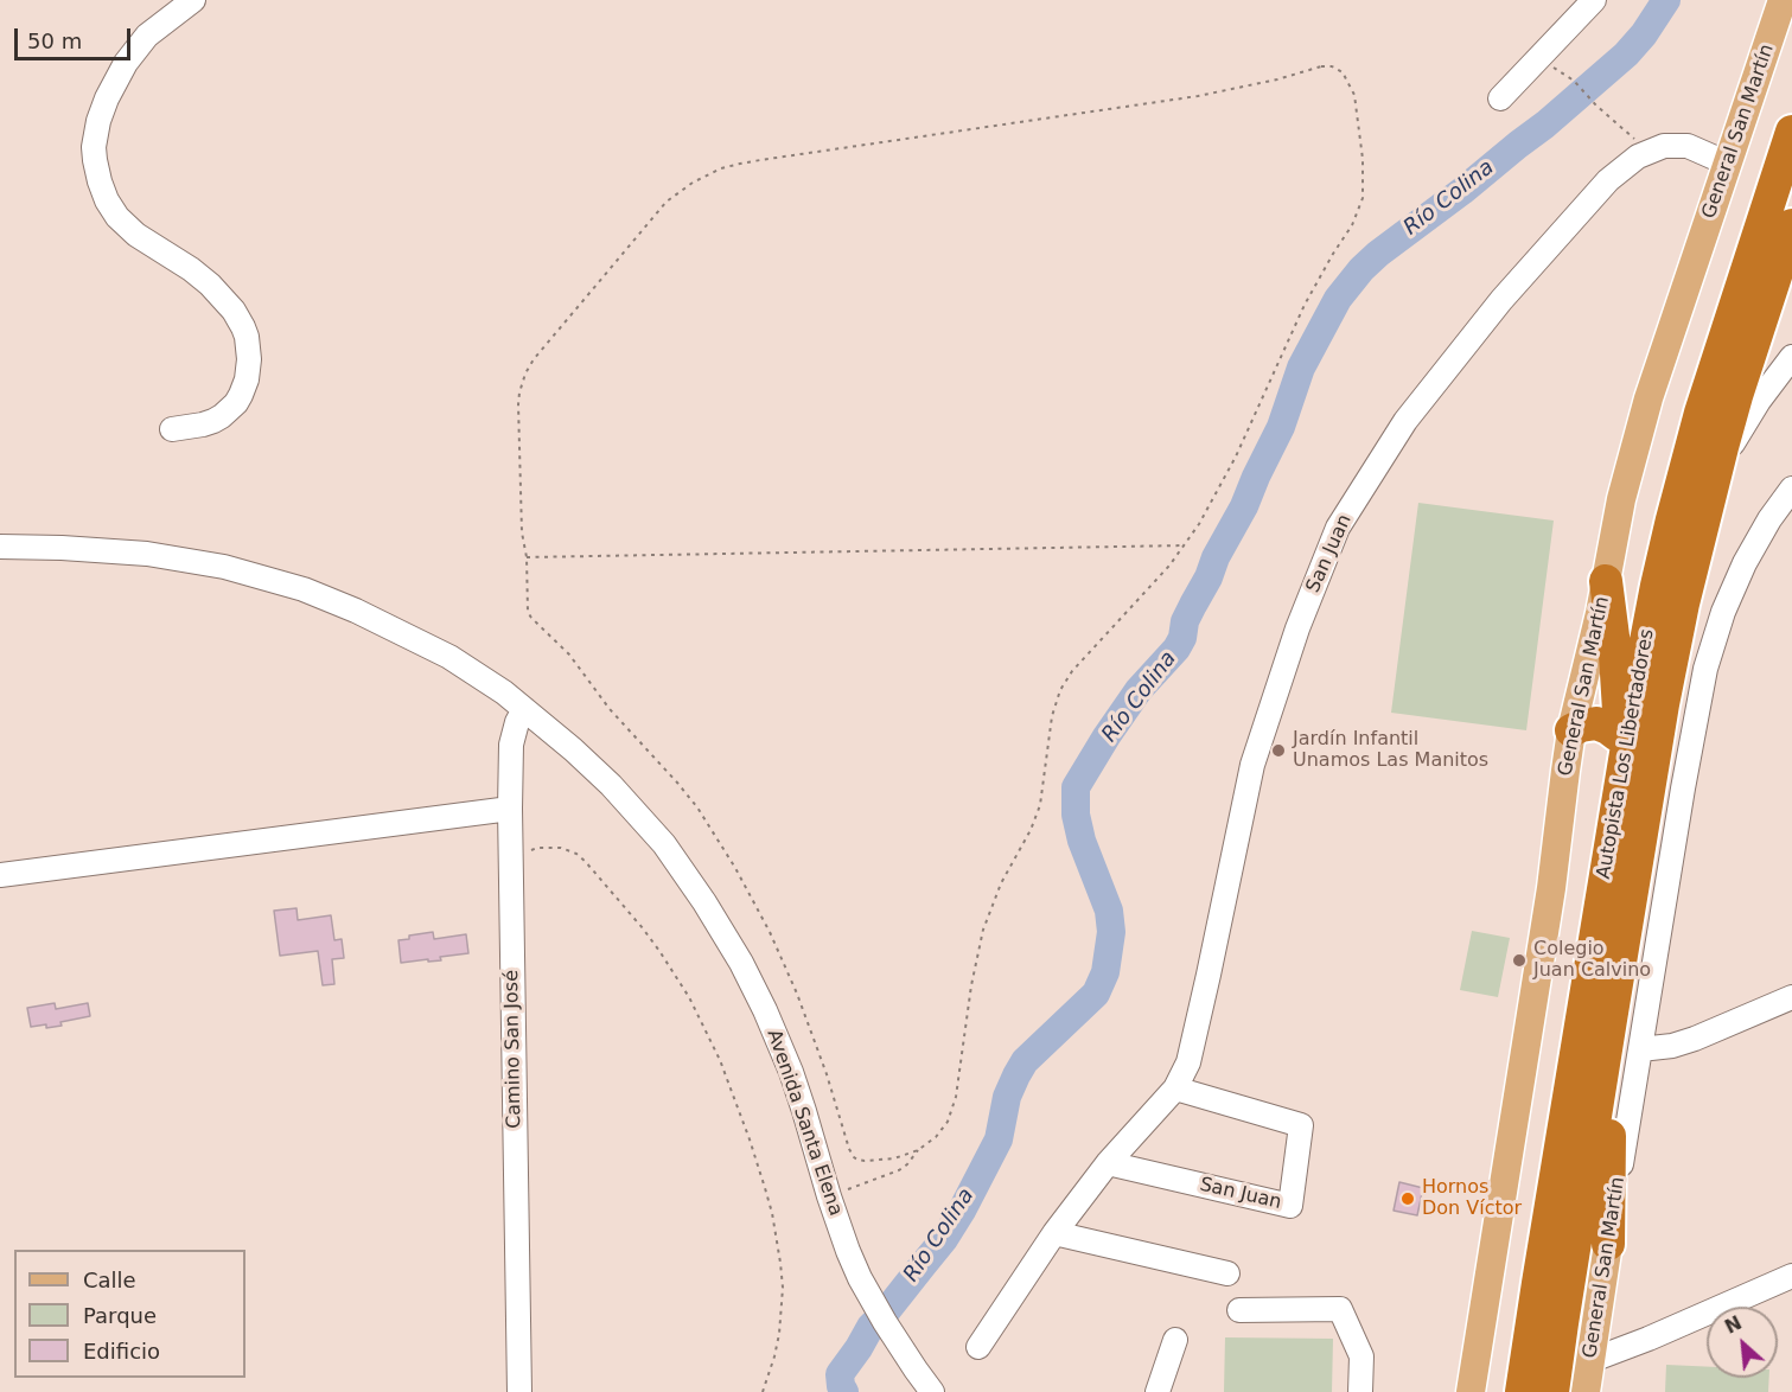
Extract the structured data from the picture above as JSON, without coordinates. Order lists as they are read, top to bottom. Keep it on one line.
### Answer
{"streets":{"highway":["Autopista Los Libertadores"],"main road":["General San Martín"],"street":["San Juan","Camino San José","Avenida Santa Elena"]},"crossings":[["General San Martín","San Juan"],["Camino San José","Avenida Santa Elena"]],"water":["Río Colina"],"places":["Jardín Infantil Unamos Las Manitos","Colegio Juan Calvino","Hornos Don Víctor"],"legend":["Calle","Parque","Edificio"],"scale_bar":"50 m","north":"top left"}
